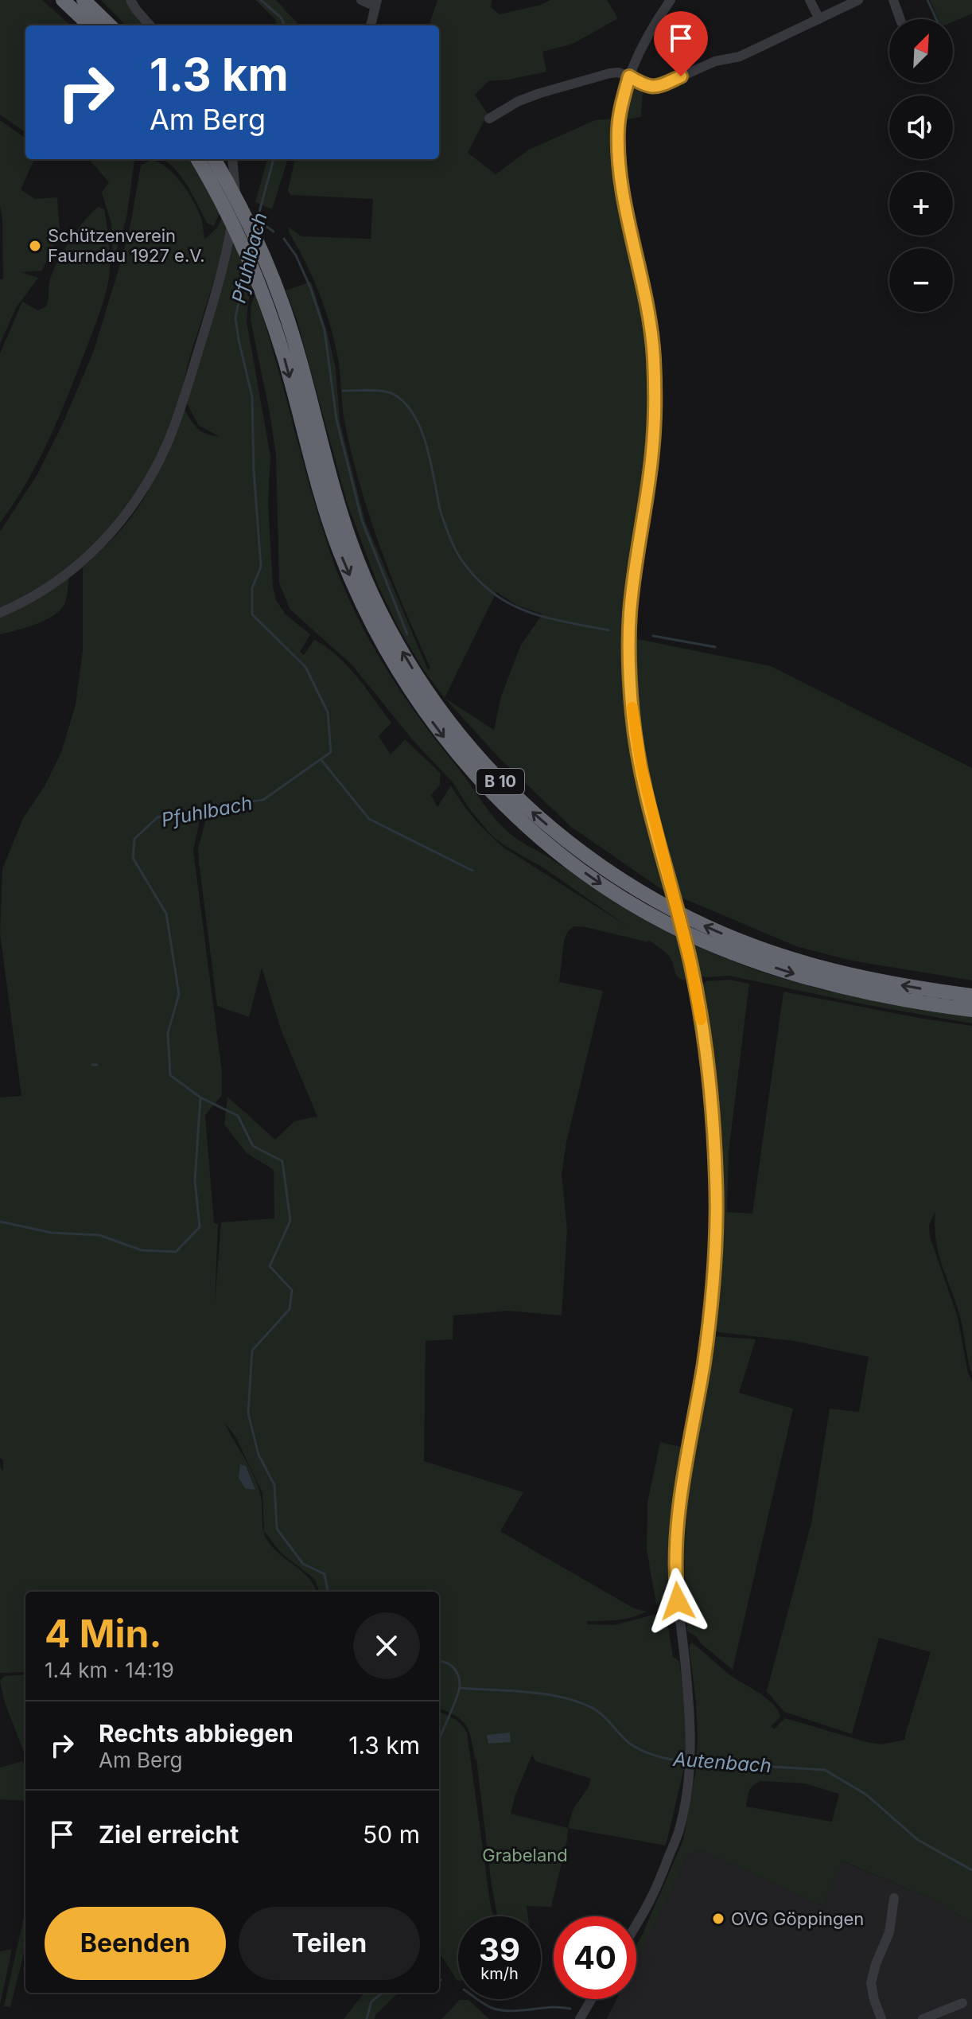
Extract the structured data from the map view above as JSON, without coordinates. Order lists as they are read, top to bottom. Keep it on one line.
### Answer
{"streets":{"highway":["B 10"]},"water":["Pfuhlbach","Autenbach"],"parks":["Grabeland"],"places":["Schützenverein Faurndau 1927 e.V.","OVG Göppingen"],"north":"top right","page":{"map_buttons":["+","−"],"turn":["1.3 km","Am Berg"],"heading":["4 Min.","1.4 km · 14:19"],"list":[{"name":"Rechts abbiegen","note":"Am Berg","value":"1.3 km"},{"name":"Ziel erreicht","value":"50 m"}],"buttons":["Beenden","Teilen"],"speed":"39 km/h","limit":"40"}}
